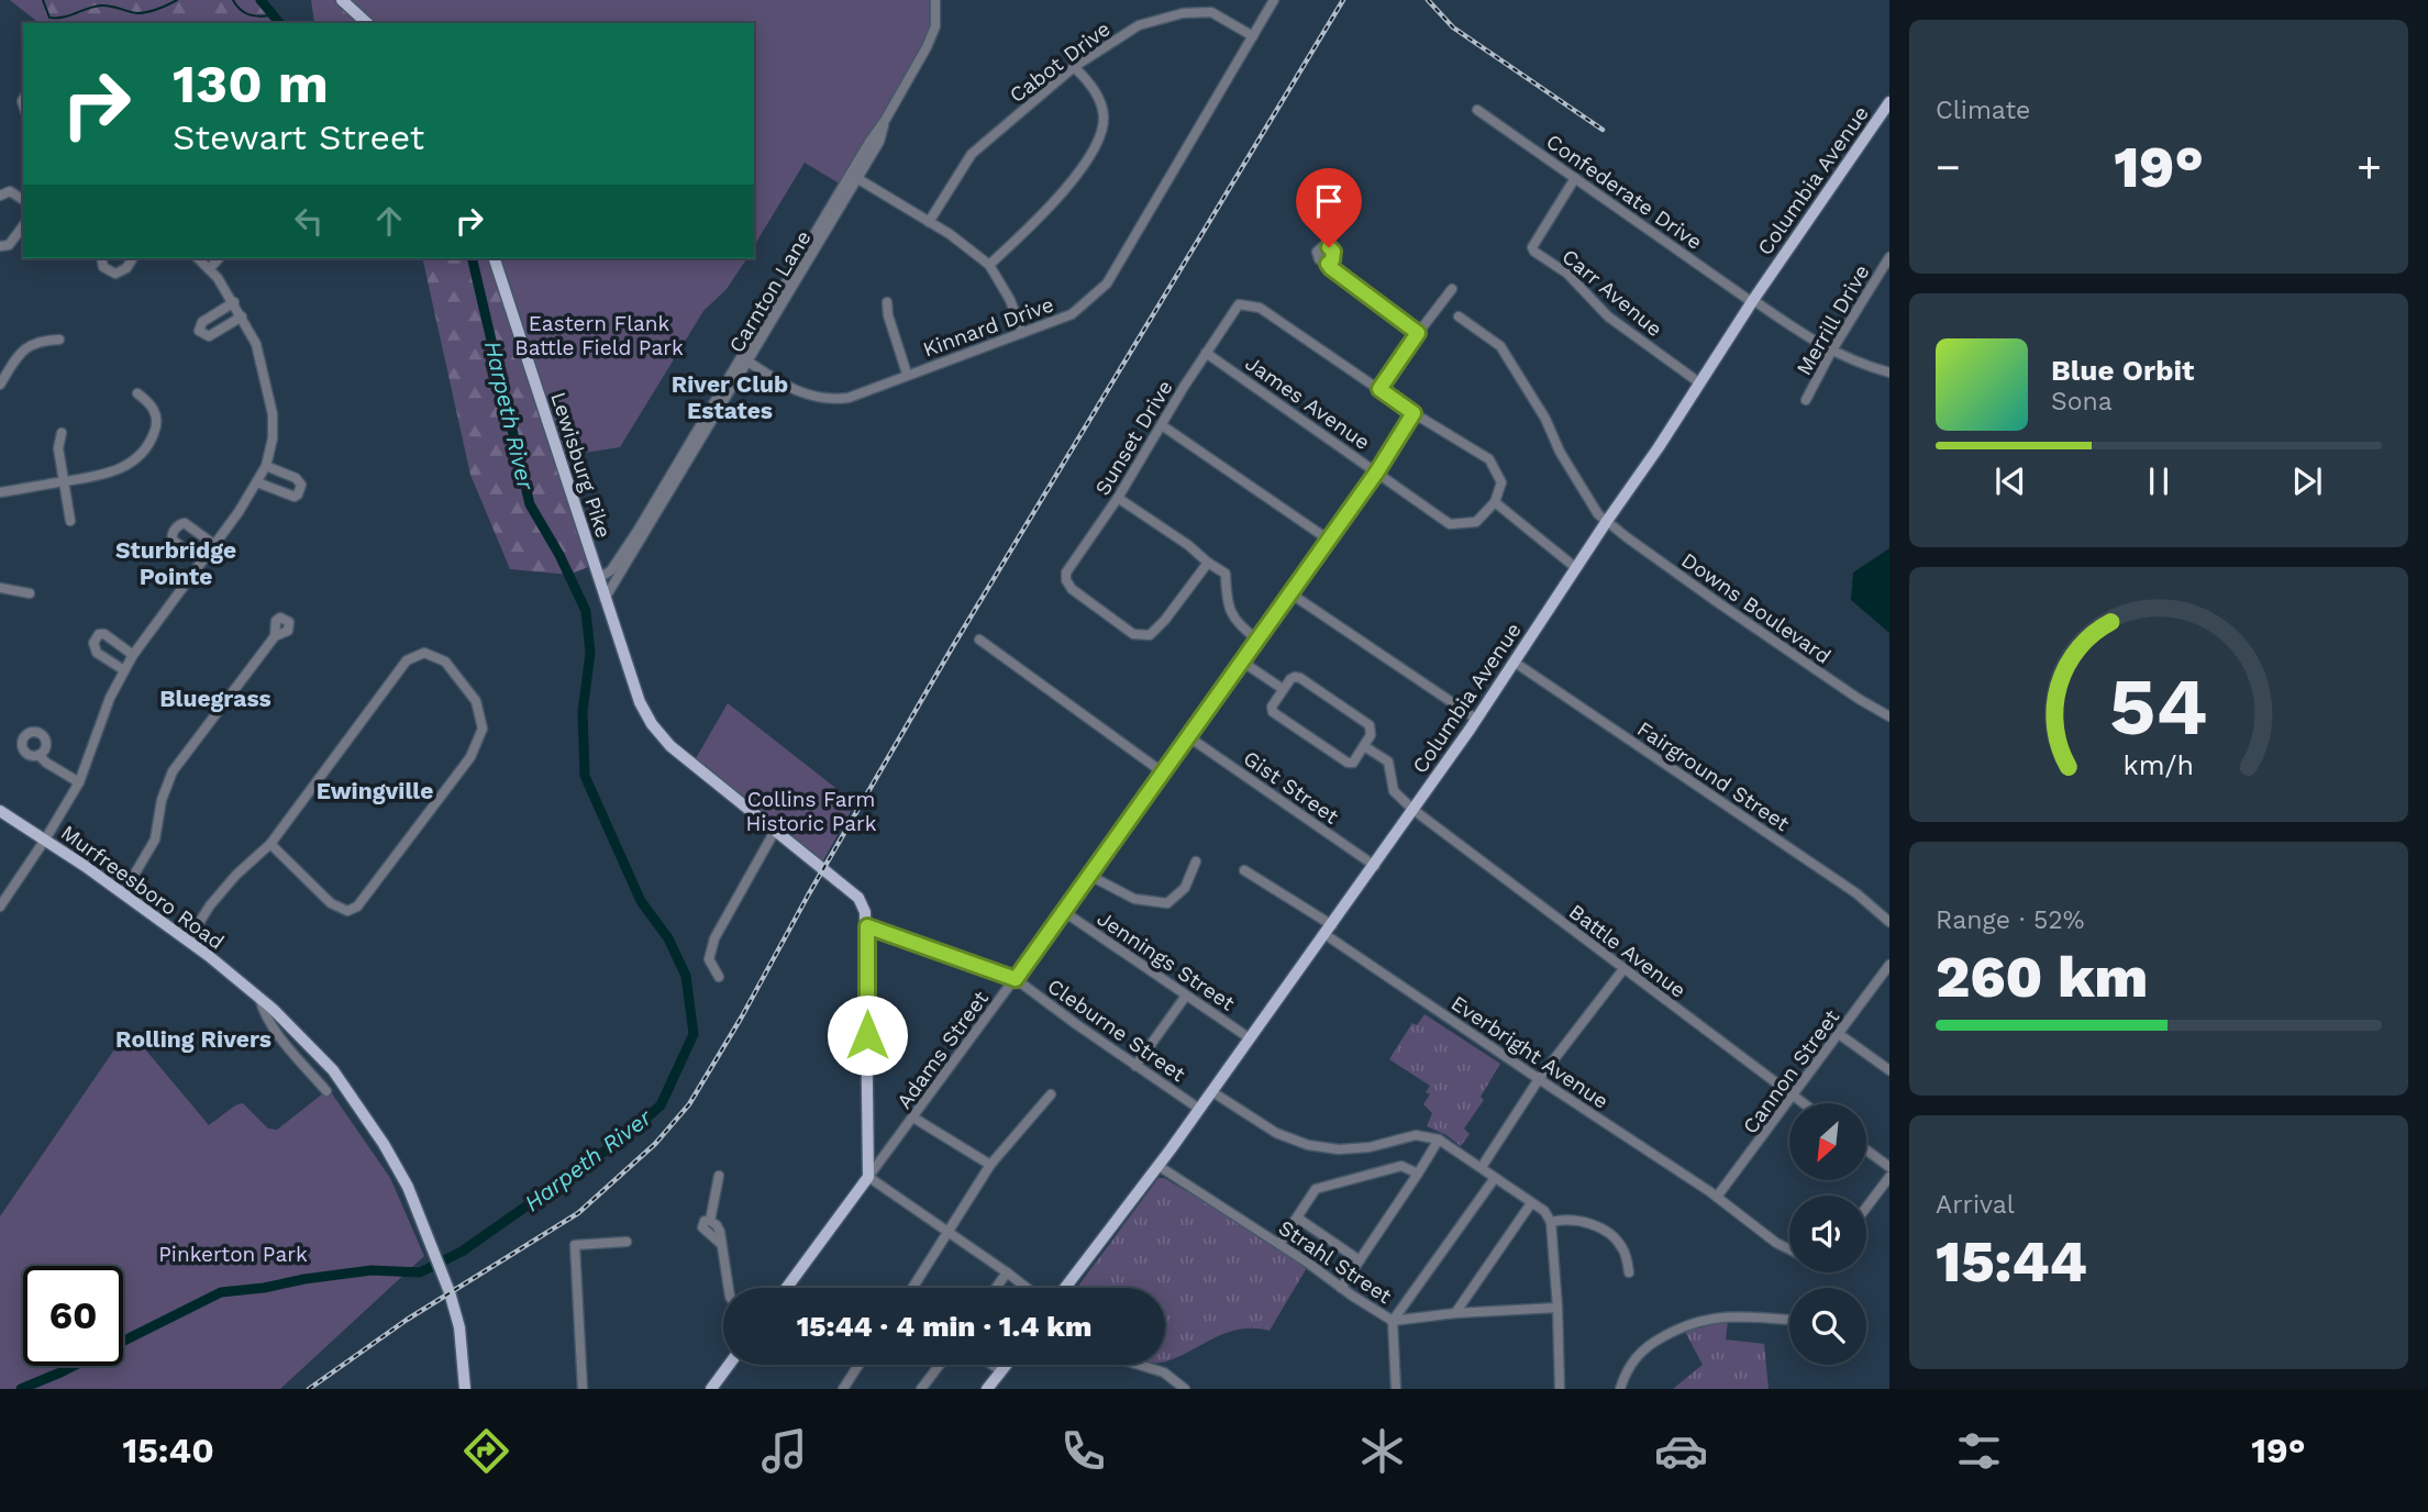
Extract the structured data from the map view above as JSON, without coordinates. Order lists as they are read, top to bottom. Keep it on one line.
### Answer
{"streets":{"main road":["Columbia Avenue","Lewisburg Pike","Murfreesboro Road"],"street":["Cabot Drive","Confederate Drive","Carnton Lane","Carr Avenue","Merrill Drive","Kinnard Drive","James Avenue","Sunset Drive","Downs Boulevard","Fairground Street","Gist Street","Battle Avenue","Jennings Street","Cleburne Street","Adams Street","Everbright Avenue","Cannon Street","Strahl Street"]},"crossings":[["Cabot Drive","Kinnard Drive"],["Columbia Avenue","Confederate Drive"],["Columbia Avenue","Carr Avenue"],["Columbia Avenue","Downs Boulevard"],["Columbia Avenue","Fairground Street"],["Columbia Avenue","Gist Street"],["Columbia Avenue","Battle Avenue"],["Columbia Avenue","Jennings Street"],["Columbia Avenue","Cleburne Street"],["Columbia Avenue","Everbright Avenue"],["Columbia Avenue","Strahl Street"],["Confederate Drive","Carr Avenue"],["Confederate Drive","Merrill Drive"],["Carnton Lane","Kinnard Drive"],["Carnton Lane","Lewisburg Pike"],["James Avenue","Sunset Drive"],["James Avenue","Adams Street"],["Lewisburg Pike","Cleburne Street"],["Gist Street","Adams Street"],["Battle Avenue","Cannon Street"],["Jennings Street","Adams Street"],["Cleburne Street","Adams Street"],["Everbright Avenue","Cannon Street"]],"districts":["River Club Estates","Sturbridge Pointe","Bluegrass","Ewingville","Rolling Rivers"],"water":["Harpeth River"],"parks":["Eastern Flank Battle Field Park","Collins Farm Historic Park","Pinkerton Park"],"north":"bottom left","page":{"tile":["Climate",["Range · 52%","260 km"],["Arrival","15:44"]],"turn":["130 m","Stewart Street"],"heat":["−","19°","+"],"song":["Blue Orbit","Sona"],"limit":"60","trip":"15:44 · 4 min · 1.4 km","tabs":["15:40","19°"],"gauge":["54","km/h"]}}
